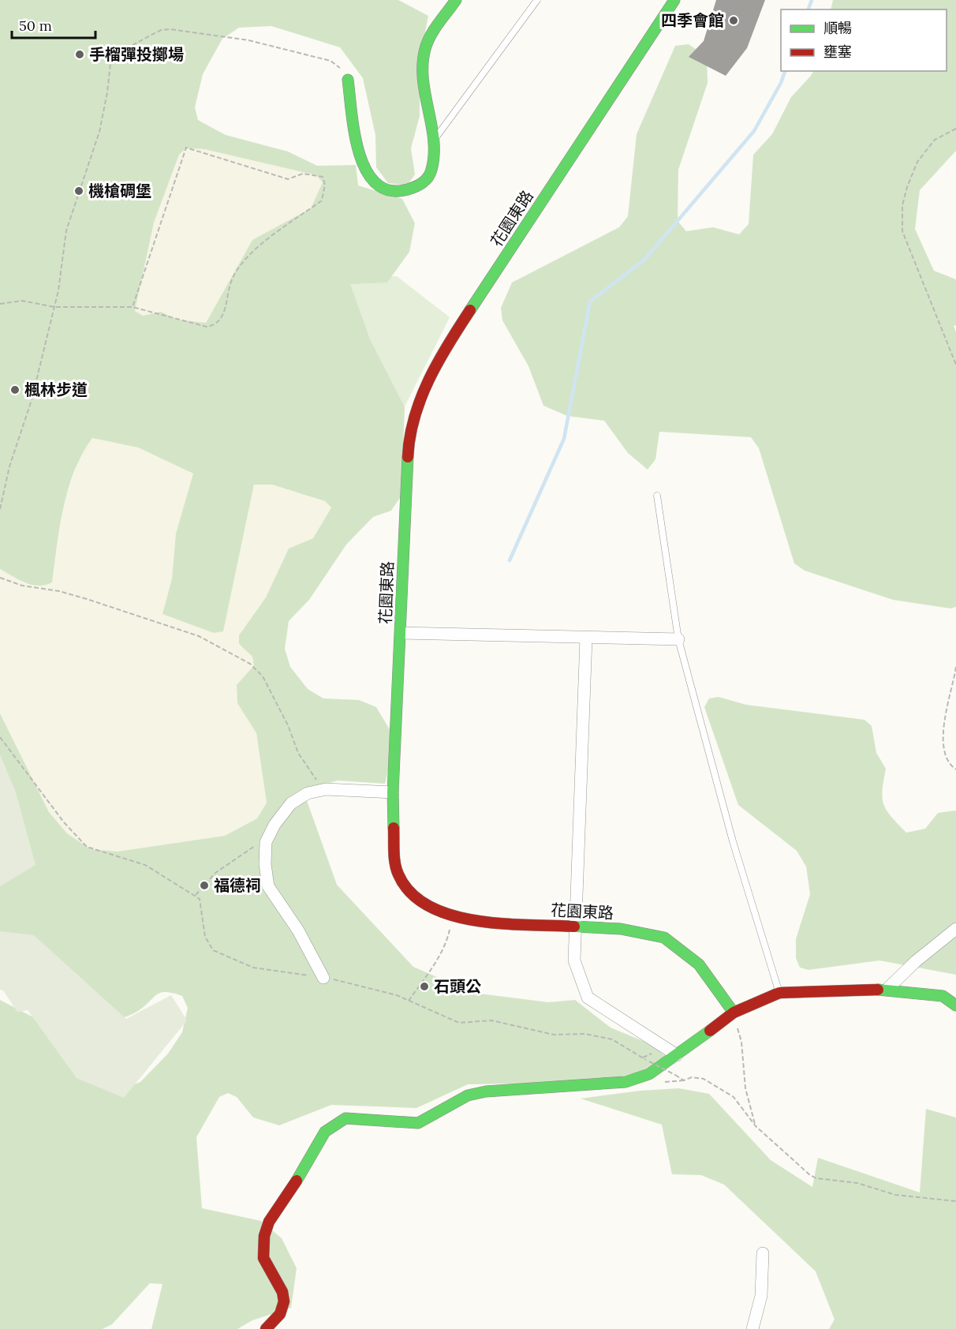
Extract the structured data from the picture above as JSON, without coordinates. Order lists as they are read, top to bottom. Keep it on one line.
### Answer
{"streets":{"street":["花園東路"]},"places":["四季會館","手榴彈投擲場","機槍碉堡","楓林步道","福德祠","石頭公"],"legend":["順暢","壅塞"],"scale_bar":"50 m"}
